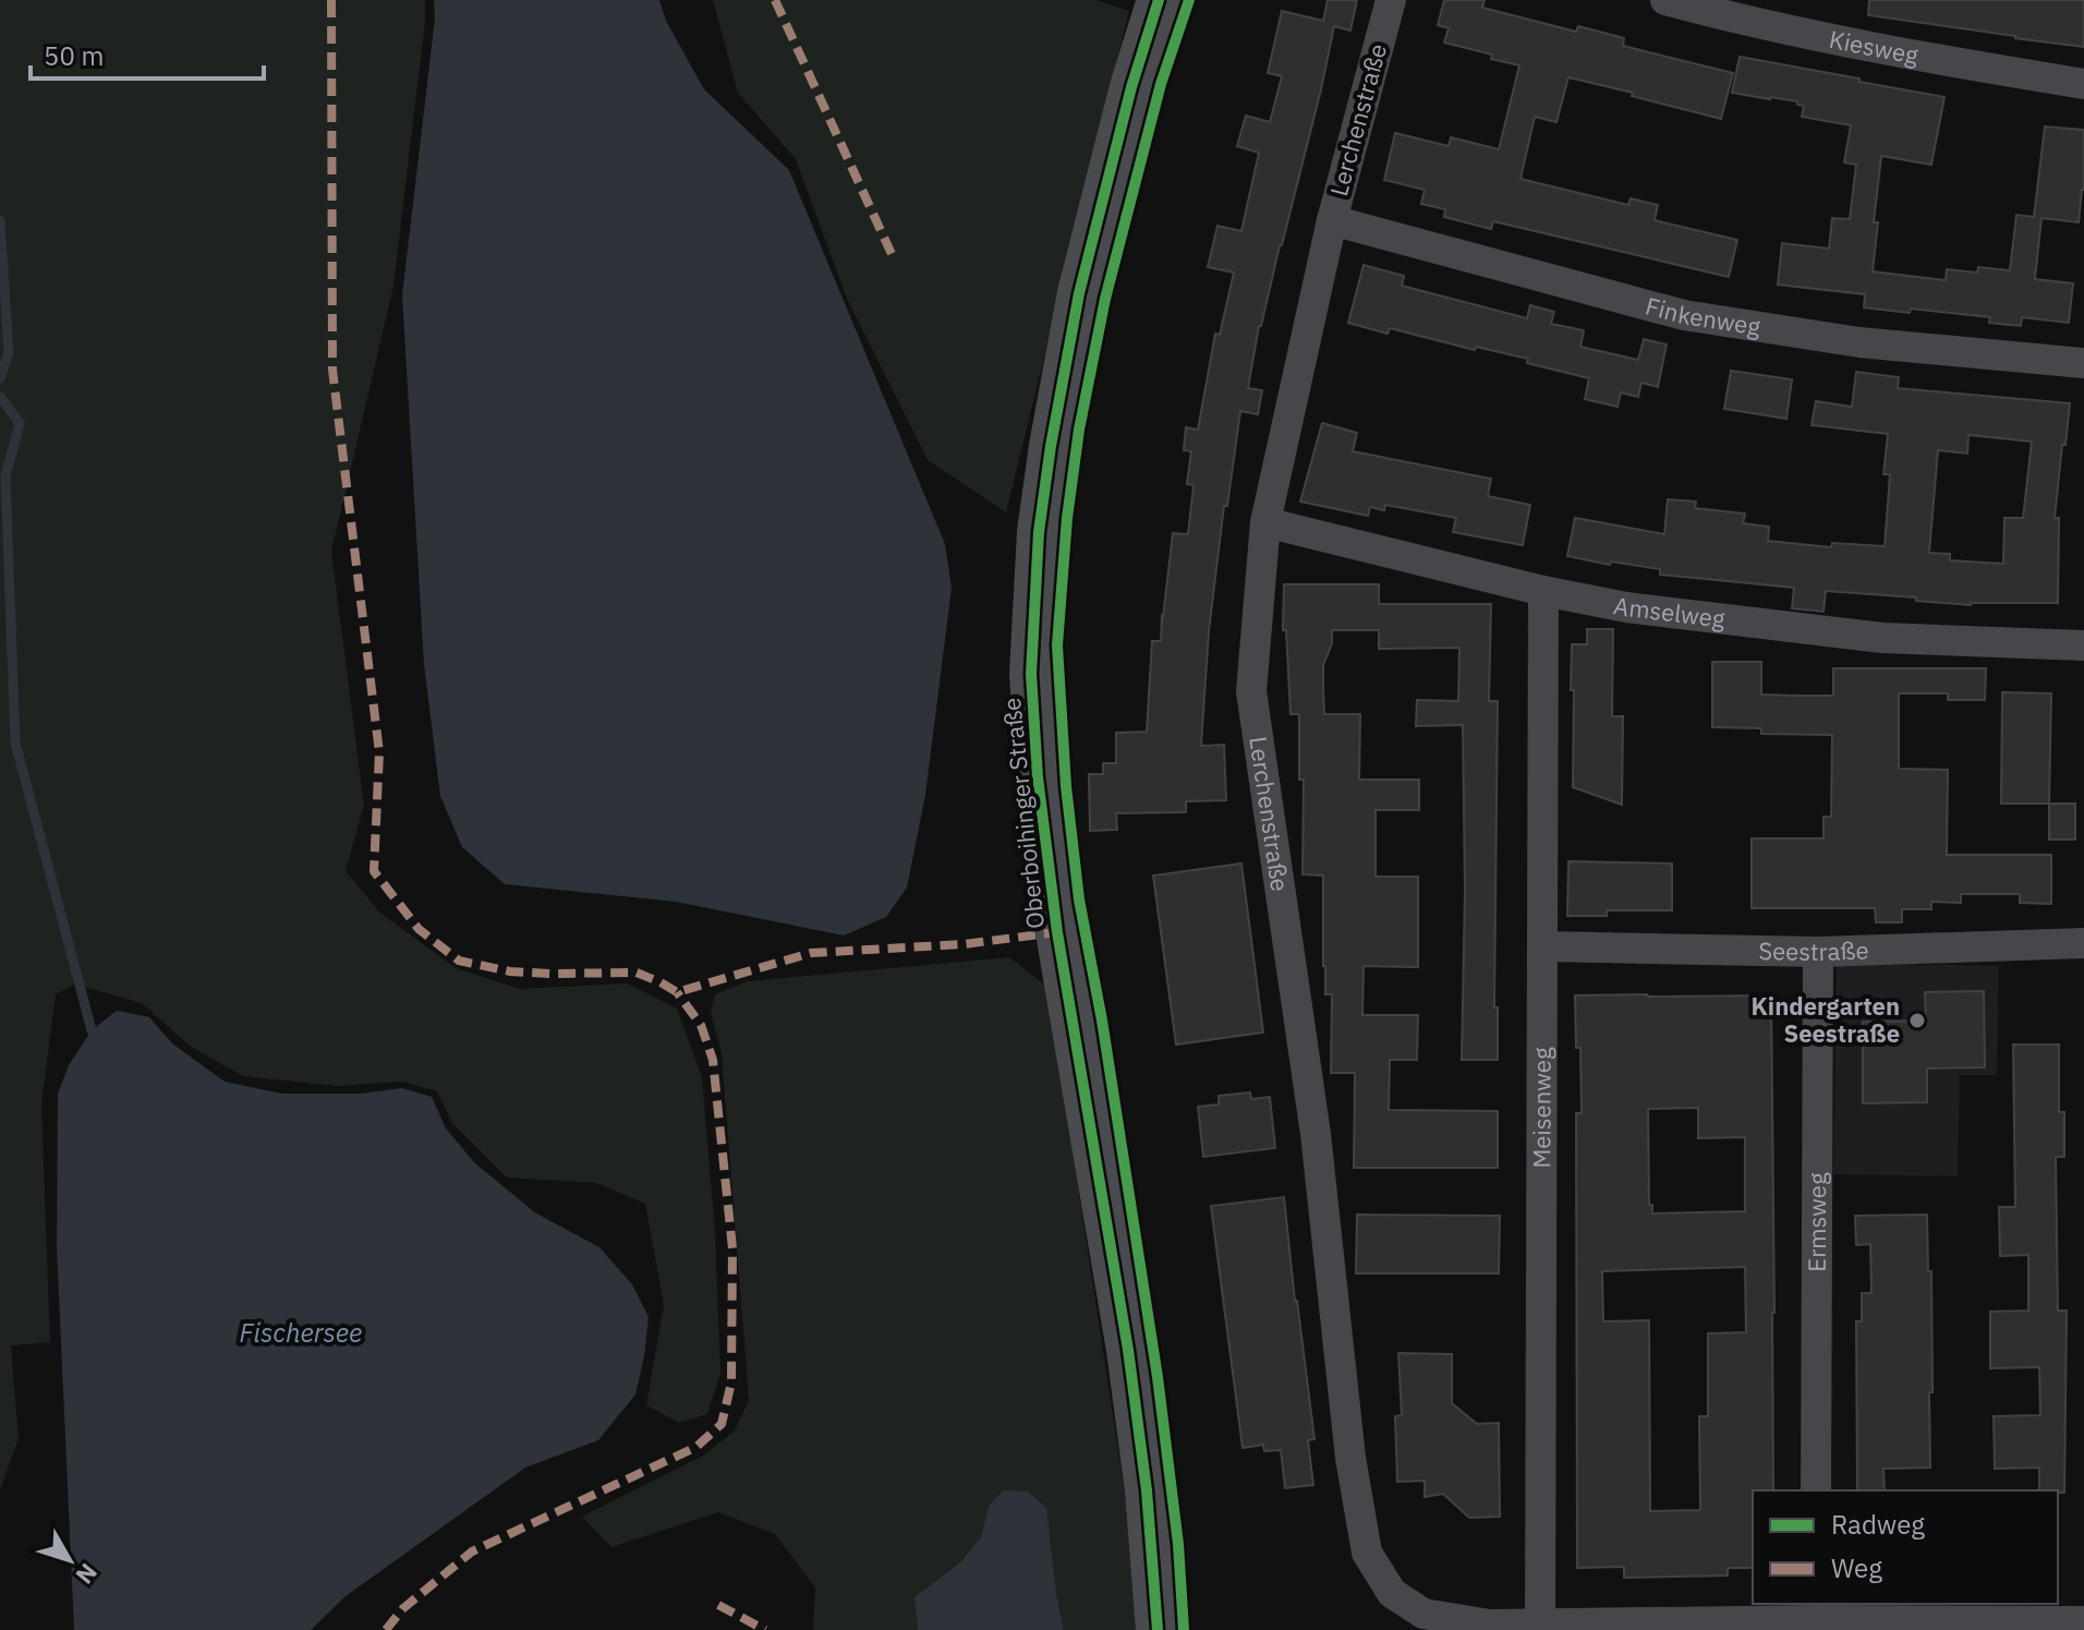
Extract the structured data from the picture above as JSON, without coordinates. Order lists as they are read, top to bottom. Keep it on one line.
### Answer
{"streets":{"main road":["Oberboihinger Straße"],"street":["Kiesweg","Lerchenstraße","Finkenweg","Amselweg","Seestraße","Meisenweg","Ermsweg"]},"crossings":[["Lerchenstraße","Finkenweg"],["Lerchenstraße","Amselweg"],["Lerchenstraße","Meisenweg"],["Amselweg","Meisenweg"],["Seestraße","Meisenweg"],["Seestraße","Ermsweg"]],"water":["Fischersee"],"places":["Kindergarten Seestraße"],"legend":["Radweg","Weg"],"scale_bar":"50 m","north":"bottom right"}
